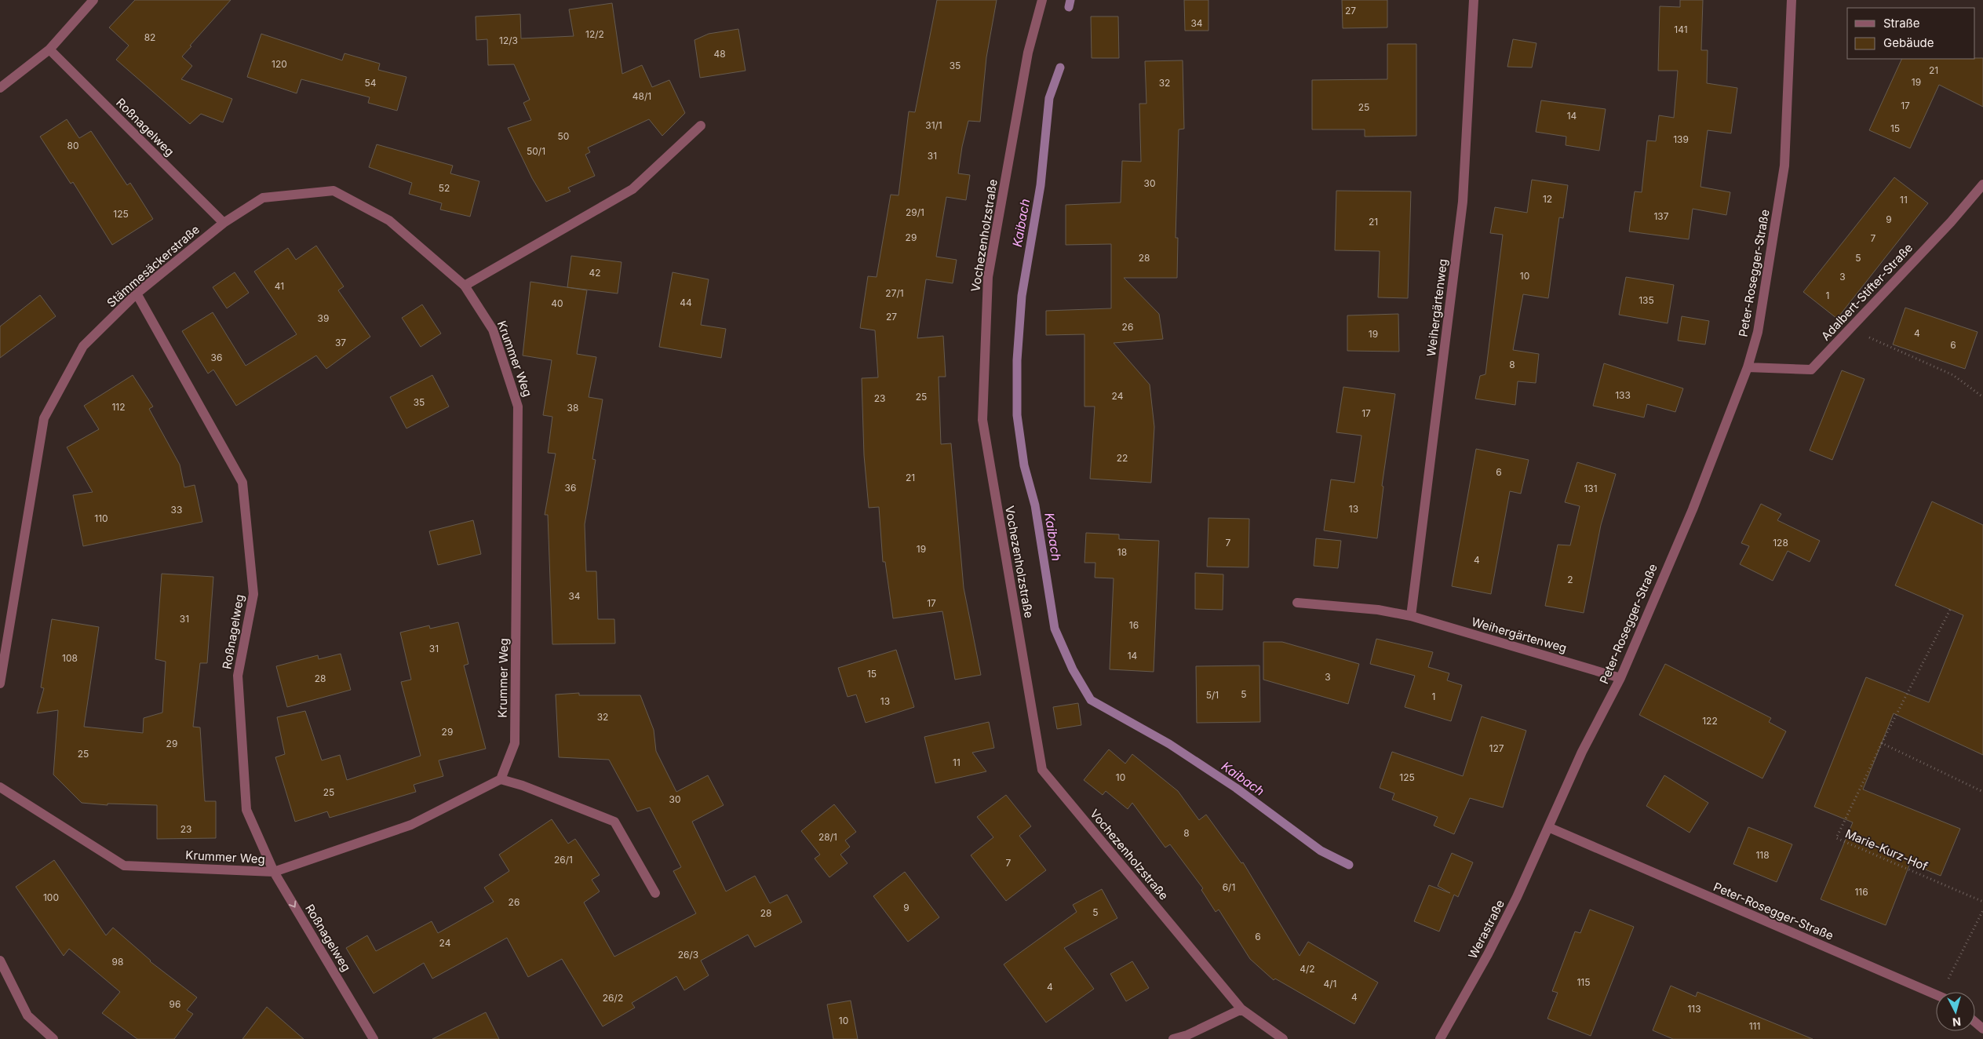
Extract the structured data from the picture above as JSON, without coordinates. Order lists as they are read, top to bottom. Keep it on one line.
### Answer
{"streets":{"street":["Roßnagelweg","Vochezenholzstraße","Stämmesäckerstraße","Peter-Rosegger-Straße","Adalbert-Stifter-Straße","Weihergärtenweg","Krummer Weg","Werastraße"],"path":["Marie-Kurz-Hof"]},"crossings":[["Roßnagelweg","Stämmesäckerstraße"],["Roßnagelweg","Krummer Weg"],["Stämmesäckerstraße","Krummer Weg"],["Peter-Rosegger-Straße","Adalbert-Stifter-Straße"],["Peter-Rosegger-Straße","Weihergärtenweg"],["Peter-Rosegger-Straße","Werastraße"]],"water":["Kaibach"],"house_numbers":["27","34","141","12/2","82","12/3","48","120","35","21","19","54","32","48/1","17","25","14","31/1","15","50","139","80","50/1","31","30","52","12","11","29/1","125","137","9","21","29","7","28","5","42","10","3","41","27/1","1","135","44","40","27","39","26","4","19","37","6","36","8","133","24","25","23","35","112","38","17","22","6","21","36","131","13","33","110","7","128","19","18","4","2","34","17","31","16","31","14","108","15","3","28","5","5/1","1","13","32","122","29","29","127","25","11","10","125","25","30","23","8","28/1","118","26/1","7","6/1","116","100","26","9","5","28","6","24","26/3","98","4/2","115","4/1","4","4","26/2","96","113","10","111"],"legend":["Straße","Gebäude"],"north":"bottom"}
